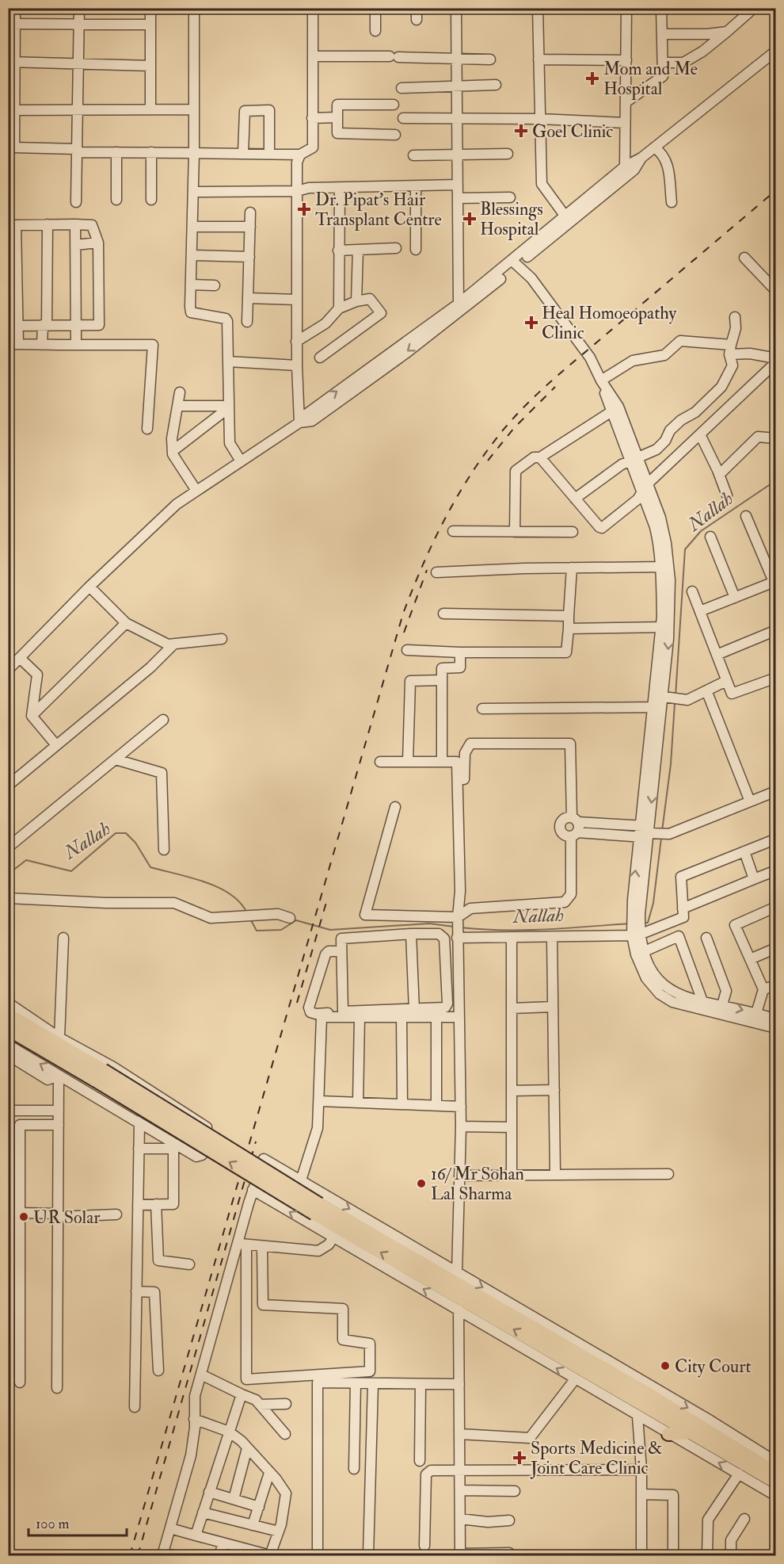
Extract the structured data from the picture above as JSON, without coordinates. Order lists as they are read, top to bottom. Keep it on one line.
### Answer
{"water":["Nallah"],"places":{"health":["Mom and Me Hospital","Goel Clinic","Dr. Pipat's Hair Transplant Centre","Blessings Hospital","Heal Homoeopathy Clinic","Sports Medicine & Joint Care Clinic"],"other":["16/ Mr Sohan Lal Sharma","UR Solar","City Court"]},"scale_bar":"100 m"}
